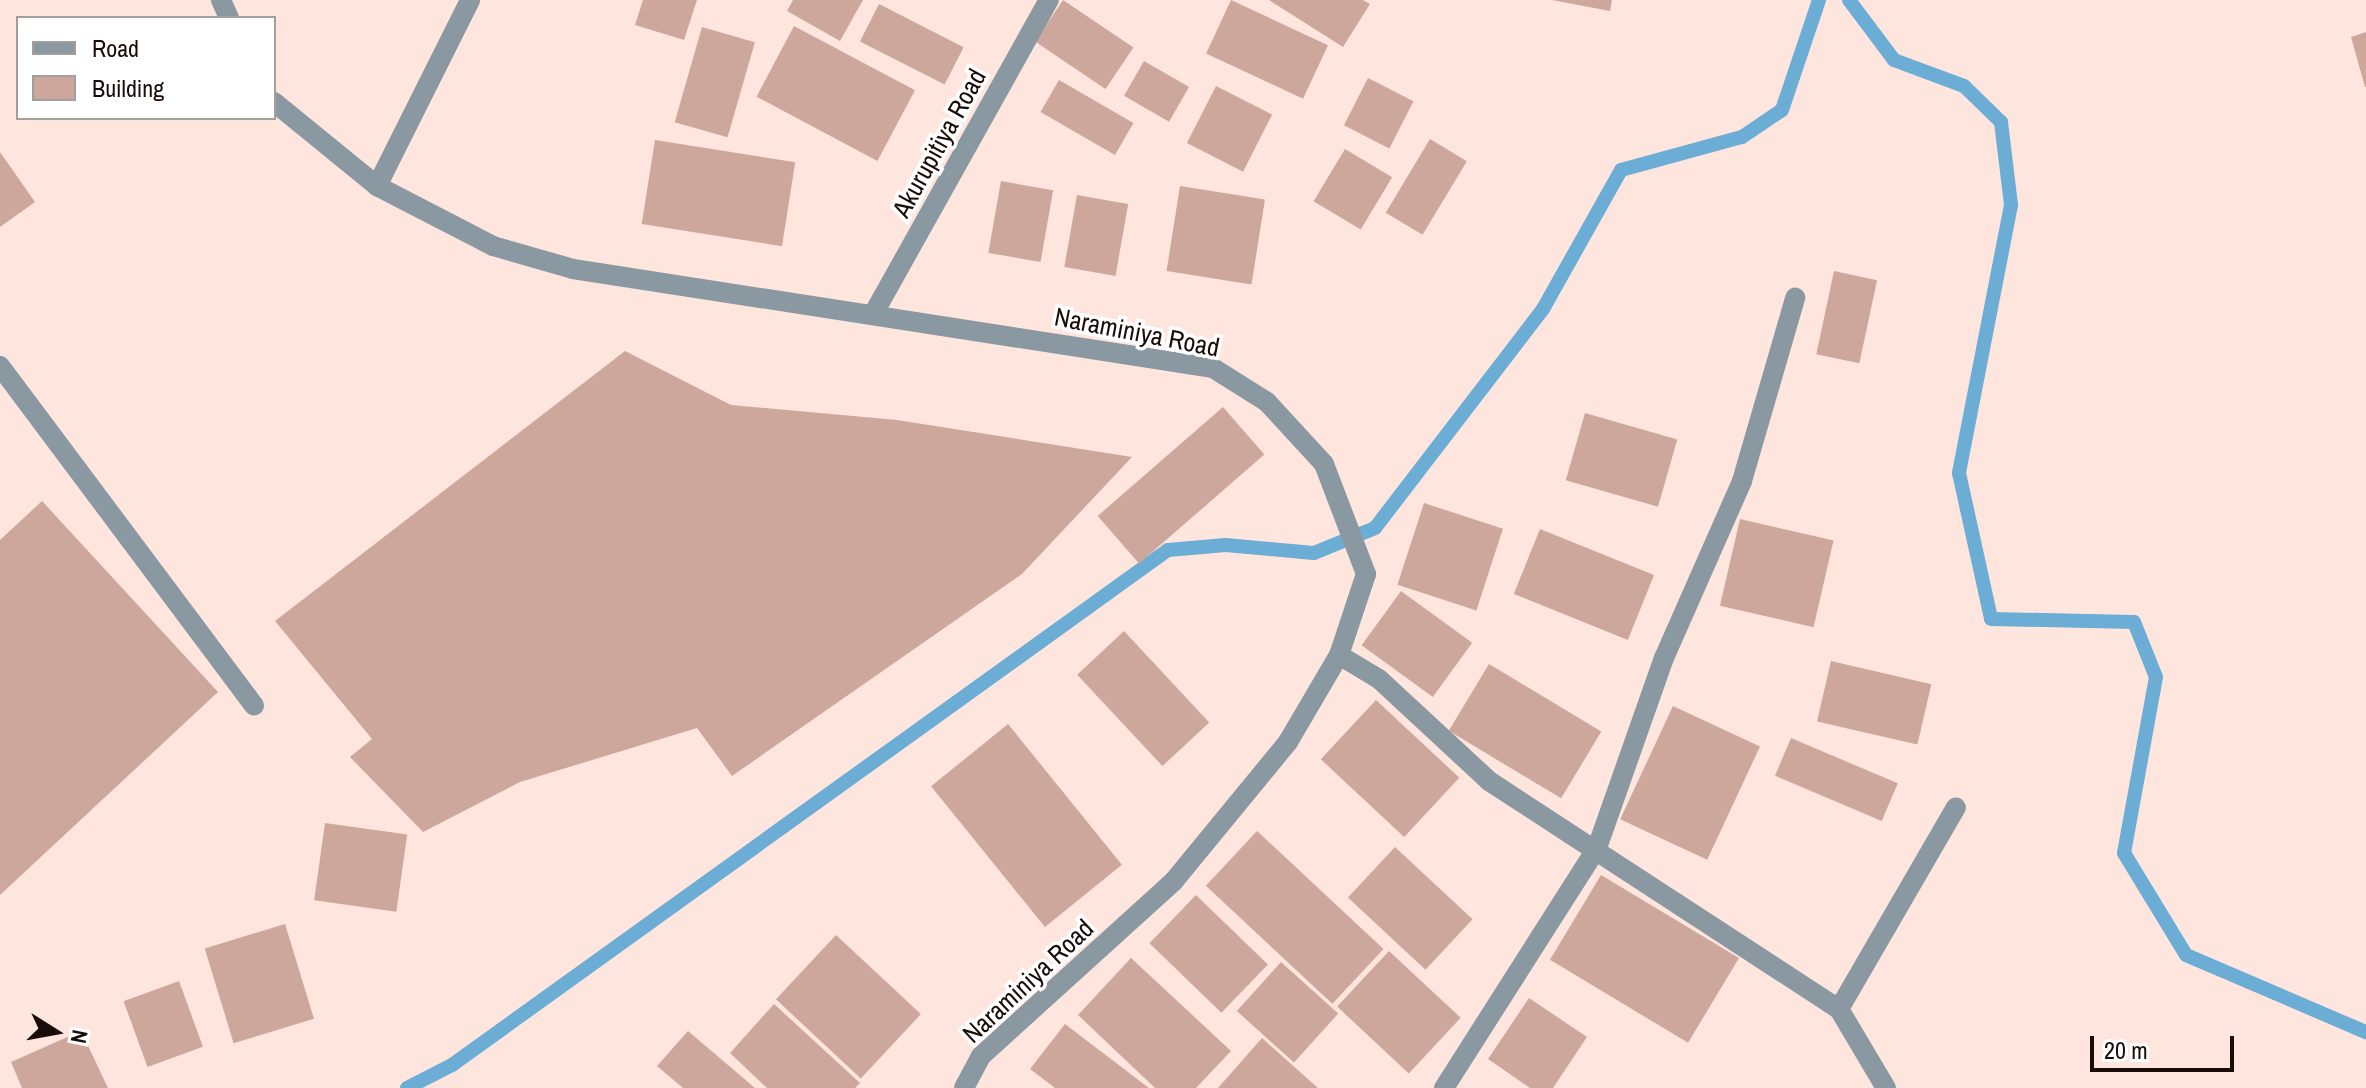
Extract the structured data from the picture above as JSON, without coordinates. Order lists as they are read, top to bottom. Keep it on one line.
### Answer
{"streets":{"street":["Akurupitiya Road","Naraminiya Road"]},"crossings":[["Akurupitiya Road","Naraminiya Road"]],"legend":["Road","Building"],"scale_bar":"20 m","north":"right"}
